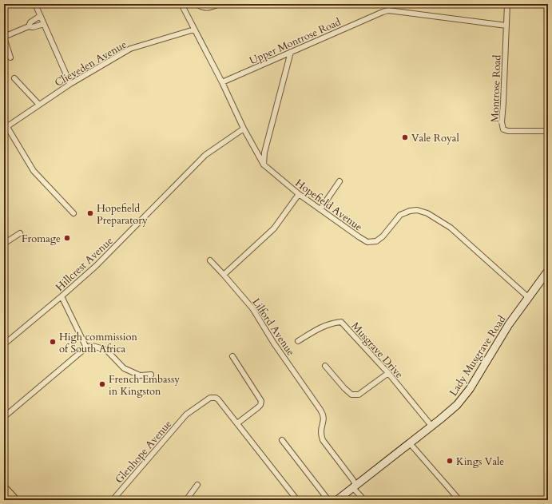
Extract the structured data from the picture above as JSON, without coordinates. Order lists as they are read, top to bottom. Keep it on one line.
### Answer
{"streets":{"main road":["Lady Musgrave Road"],"street":["Upper Montrose Road","Clieveden Avenue","Montrose Road","Hopefield Avenue","Hillcrest Avenue","Lilford Avenue","Musgrave Drive","Glenhope Avenue"]},"crossings":[["Upper Montrose Road","Montrose Road"],["Upper Montrose Road","Hopefield Avenue"],["Clieveden Avenue","Hopefield Avenue"],["Hopefield Avenue","Hillcrest Avenue"],["Hopefield Avenue","Lady Musgrave Road"],["Lilford Avenue","Lady Musgrave Road"],["Musgrave Drive","Lady Musgrave Road"]],"places":["Vale Royal","Hopefield Preparatory","Fromage","High commission of South Africa","French Embassy in Kingston","Kings Vale"]}
